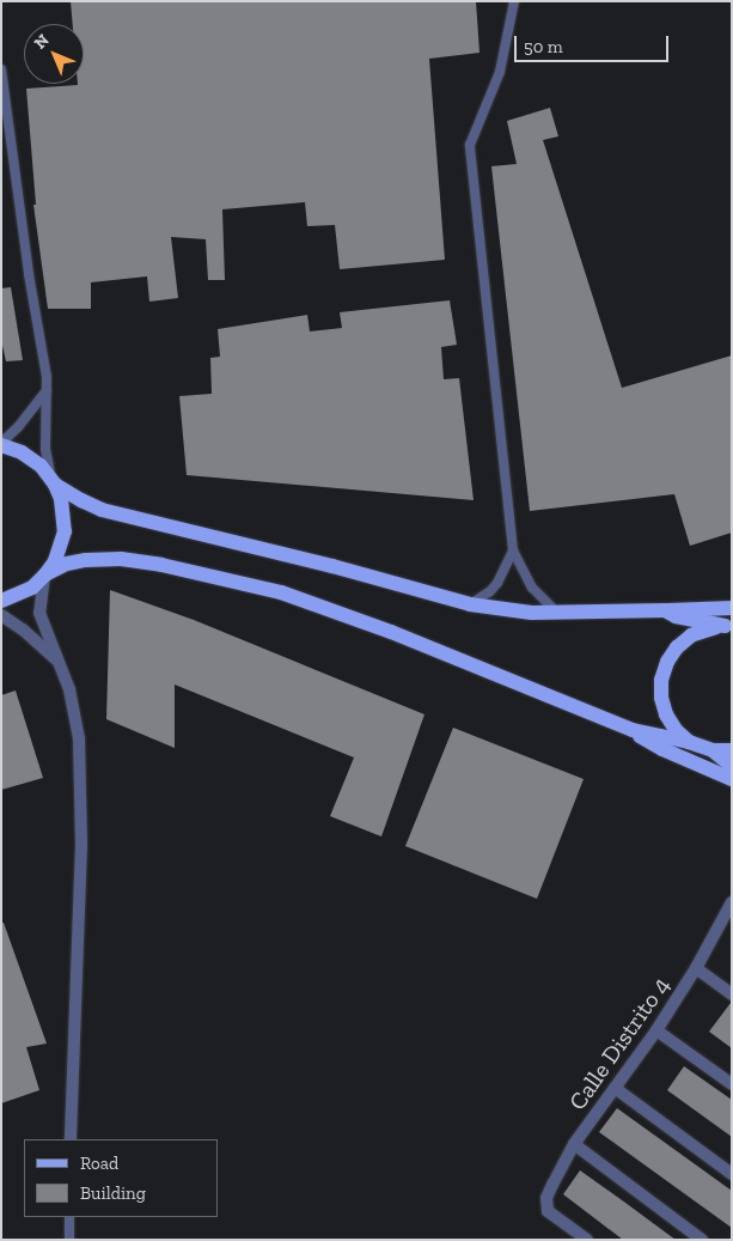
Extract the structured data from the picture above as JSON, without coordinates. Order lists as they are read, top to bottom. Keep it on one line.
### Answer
{"streets":{"street":["Calle Distrito 4"]},"legend":["Road","Building"],"scale_bar":"50 m","north":"top left"}
